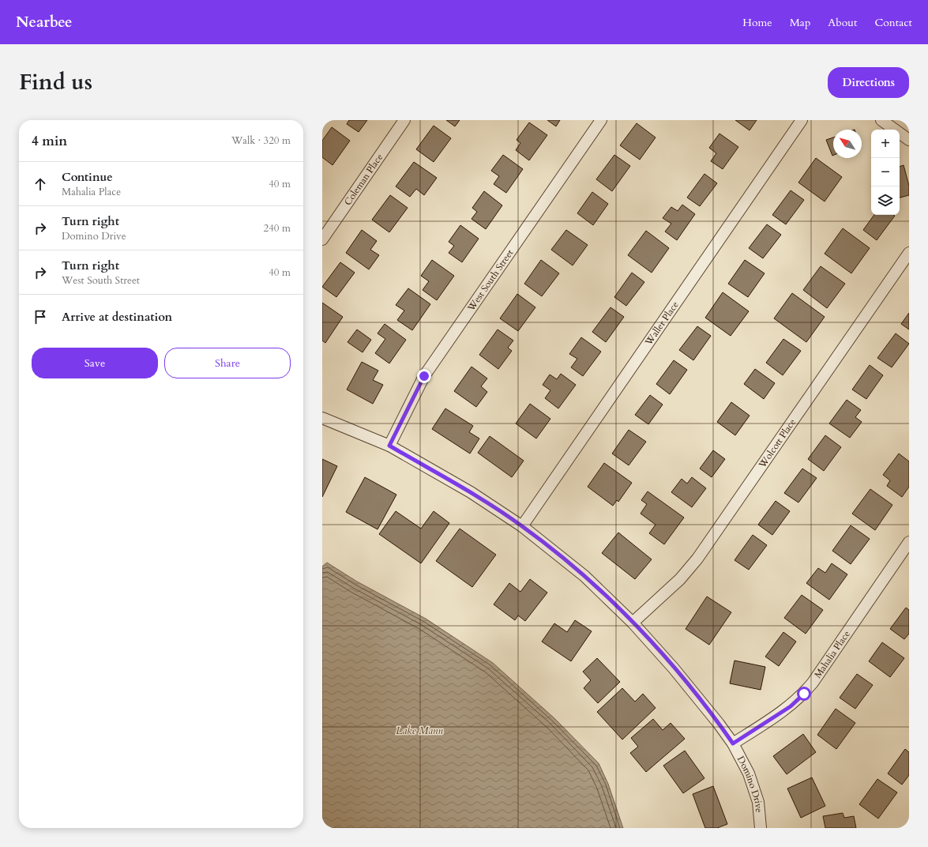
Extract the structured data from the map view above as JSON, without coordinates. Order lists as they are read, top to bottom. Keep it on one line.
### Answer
{"streets":{"street":["Coleman Place","West South Street","Waller Place","Wolcott Place","Mahalia Place","Domino Drive"]},"crossings":[["West South Street","Domino Drive"],["Waller Place","Domino Drive"],["Wolcott Place","Domino Drive"],["Mahalia Place","Domino Drive"]],"water":["Lake Mann"],"north":"top left","page":{"header":"Nearbee","nav":["Home","Map","About","Contact"],"title":"Find us","buttons":["Directions",["Save","Share"]],"heading":["4 min","Walk · 320 m"],"map_buttons":["+","−"],"list":[["Continue","Mahalia Place","40 m"],["Turn right","Domino Drive","240 m"],["Turn right","West South Street","40 m"],"Arrive at destination"]}}
